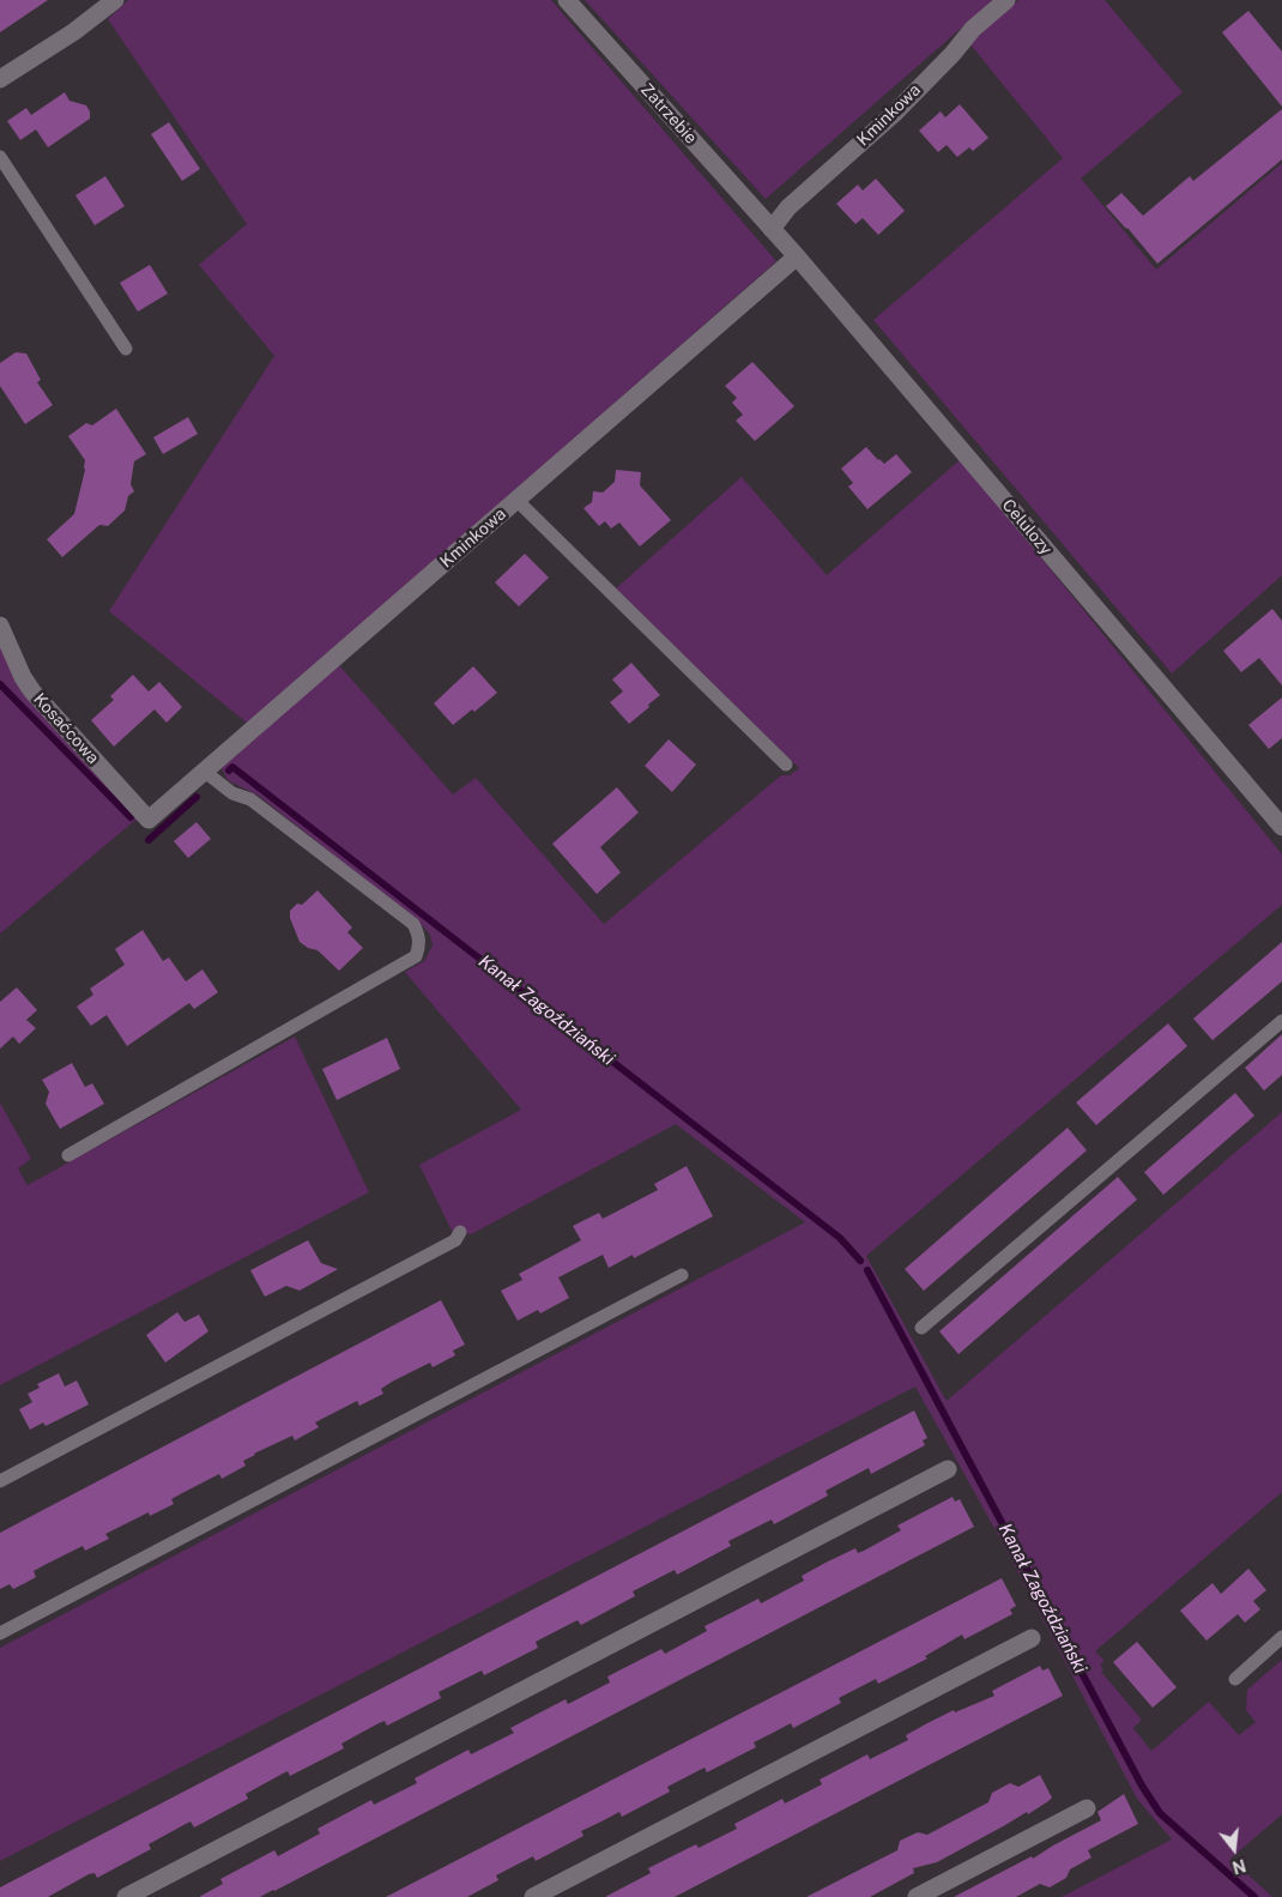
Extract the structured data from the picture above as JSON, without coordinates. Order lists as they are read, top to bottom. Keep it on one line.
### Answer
{"streets":{"street":["Zatrzebie","Kminkowa","Celulozy","Kosaćcowa"]},"crossings":[["Zatrzebie","Kminkowa"],["Zatrzebie","Celulozy"],["Kminkowa","Celulozy"],["Kminkowa","Kosaćcowa"]],"water":["Kanał Zagoździański"],"north":"bottom"}
